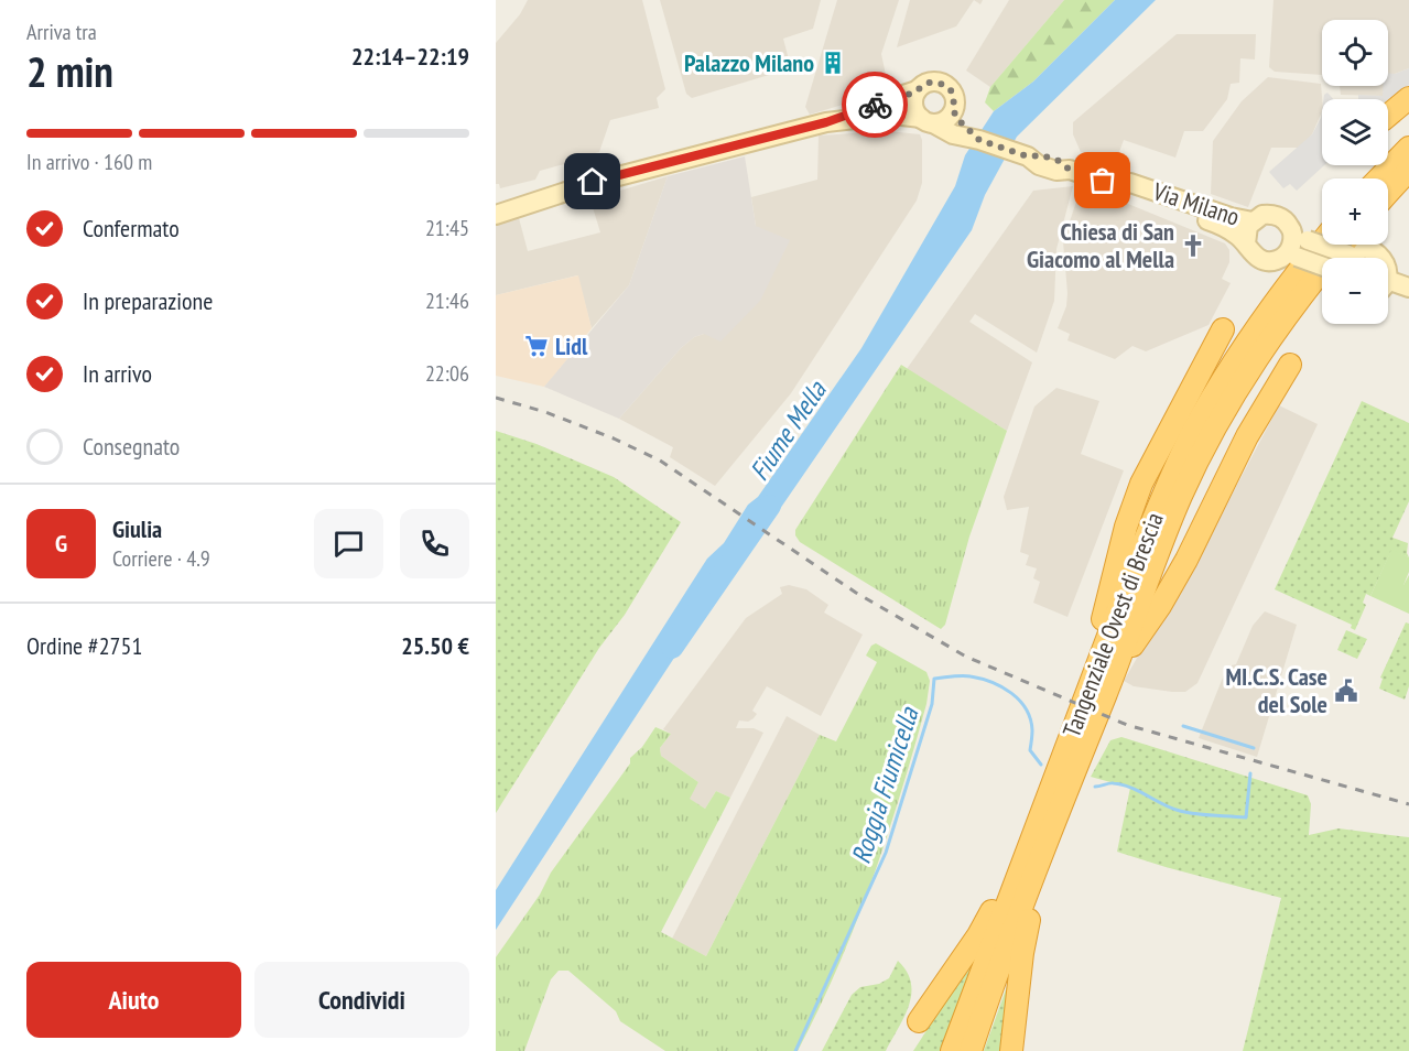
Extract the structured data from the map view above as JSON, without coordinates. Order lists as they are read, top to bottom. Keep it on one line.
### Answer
{"streets":{"highway":["Tangenziale Ovest di Brescia"],"main road":["Via Milano"]},"crossings":[["Via Milano","Tangenziale Ovest di Brescia"]],"water":["Fiume Mella","Roggia Fiumicella"],"places":{"building":["Palazzo Milano"],"church":["Chiesa di San Giacomo al Mella"],"supermarket":["Lidl"],"public building":["MI.C.S. Case del Sole"]},"page":{"heading":["2 min","Arriva tra","22:14–22:19"],"panel":["Giulia","Corriere · 4.9","Ordine #2751","25.50 €"],"map_buttons":["+","−"],"bar":"In arrivo · 160 m","list":[["Confermato","21:45"],["In preparazione","21:46"],["In arrivo","22:06"],"Consegnato"],"round":"G","buttons":["Aiuto","Condividi"]}}
